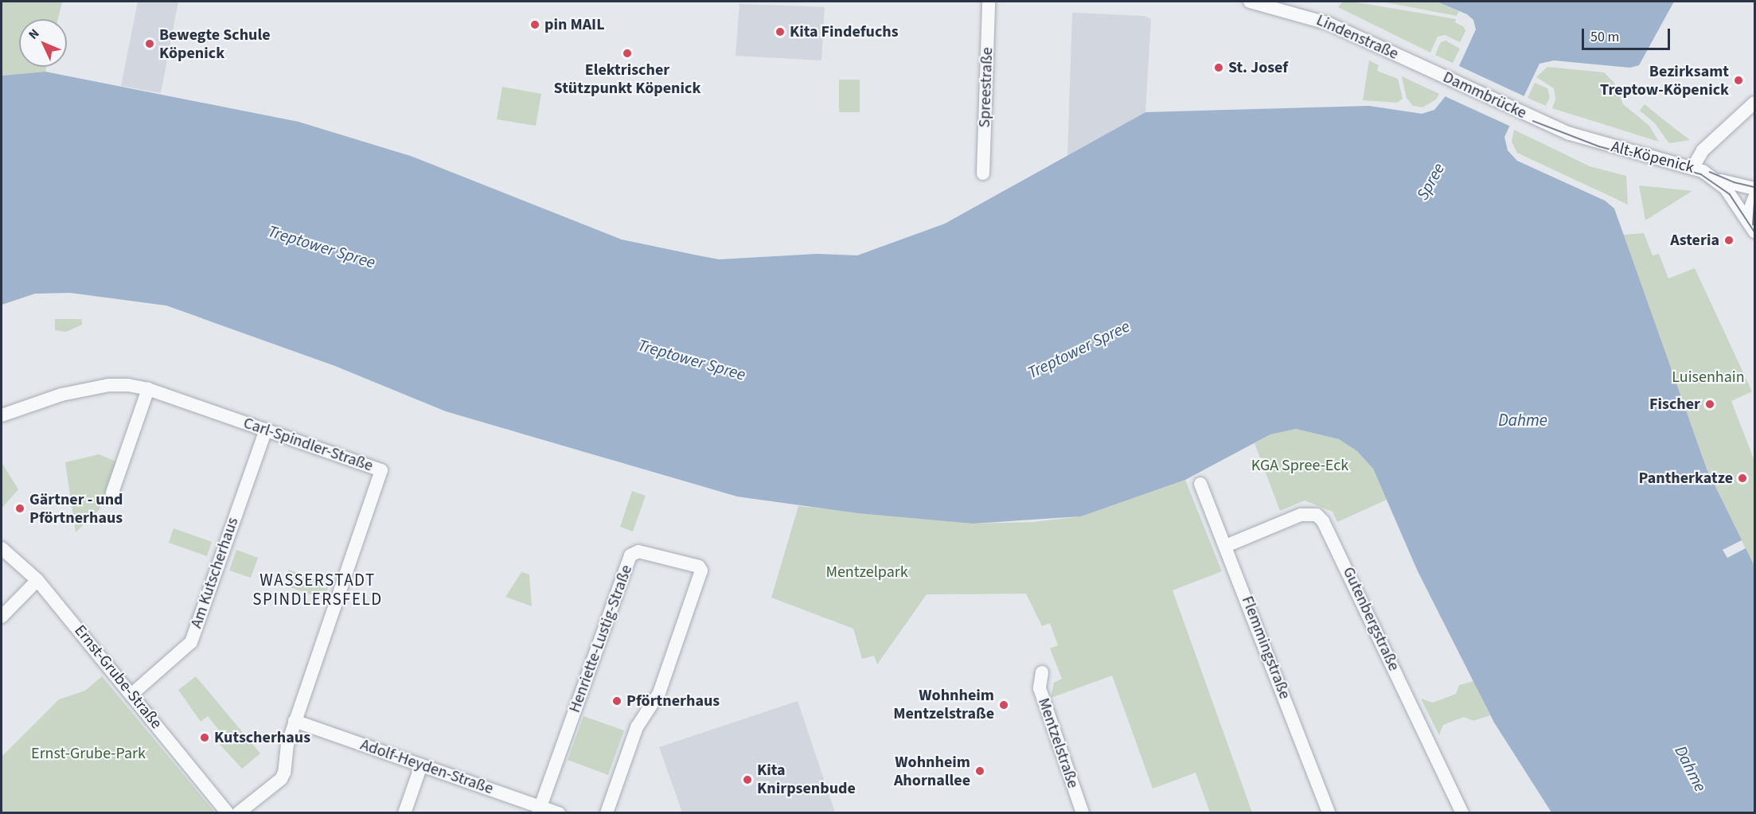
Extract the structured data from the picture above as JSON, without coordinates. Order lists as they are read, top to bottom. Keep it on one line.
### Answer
{"streets":{"street":["Lindenstraße","Spreestraße","Dammbrücke","Alt-Köpenick","Carl-Spindler-Straße","Am Kutscherhaus","Gutenbergstraße","Henriette-Lustig-Straße","Flemmingstraße","Ernst-Grube-Straße","Mentzelstraße","Adolf-Heyden-Straße"]},"crossings":[["Lindenstraße","Dammbrücke"],["Dammbrücke","Alt-Köpenick"],["Carl-Spindler-Straße","Am Kutscherhaus"],["Carl-Spindler-Straße","Adolf-Heyden-Straße"],["Am Kutscherhaus","Ernst-Grube-Straße"],["Gutenbergstraße","Flemmingstraße"],["Henriette-Lustig-Straße","Adolf-Heyden-Straße"]],"districts":["WASSERSTADT SPINDLERSFELD"],"water":["Spree","Treptower Spree","Dahme"],"parks":["Luisenhain","KGA Spree-Eck","Mentzelpark","Ernst-Grube-Park"],"places":["pin MAIL","Kita Findefuchs","Bewegte Schule Köpenick","Elektrischer Stützpunkt Köpenick","St. Josef","Bezirksamt Treptow-Köpenick","Asteria","Fischer","Pantherkatze","Gärtner - und Pförtnerhaus","Pförtnerhaus","Wohnheim Mentzelstraße","Kutscherhaus","Wohnheim Ahornallee","Kita Knirpsenbude"],"scale_bar":"50 m","north":"top left"}
